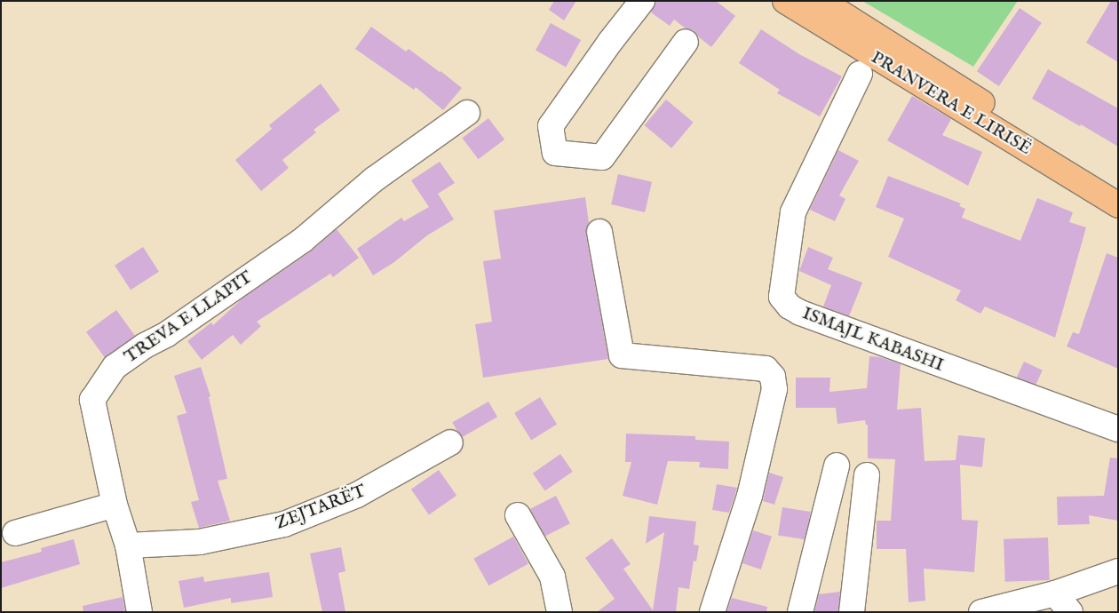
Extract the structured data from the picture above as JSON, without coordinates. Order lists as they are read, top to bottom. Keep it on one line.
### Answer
{"streets":{"main road":["PRANVERA E LIRISË"],"street":["TREVA E LLAPIT","ISMAJL KABASHI","ZEJTARËT"]},"crossings":[["TREVA E LLAPIT","ZEJTARËT"]]}
